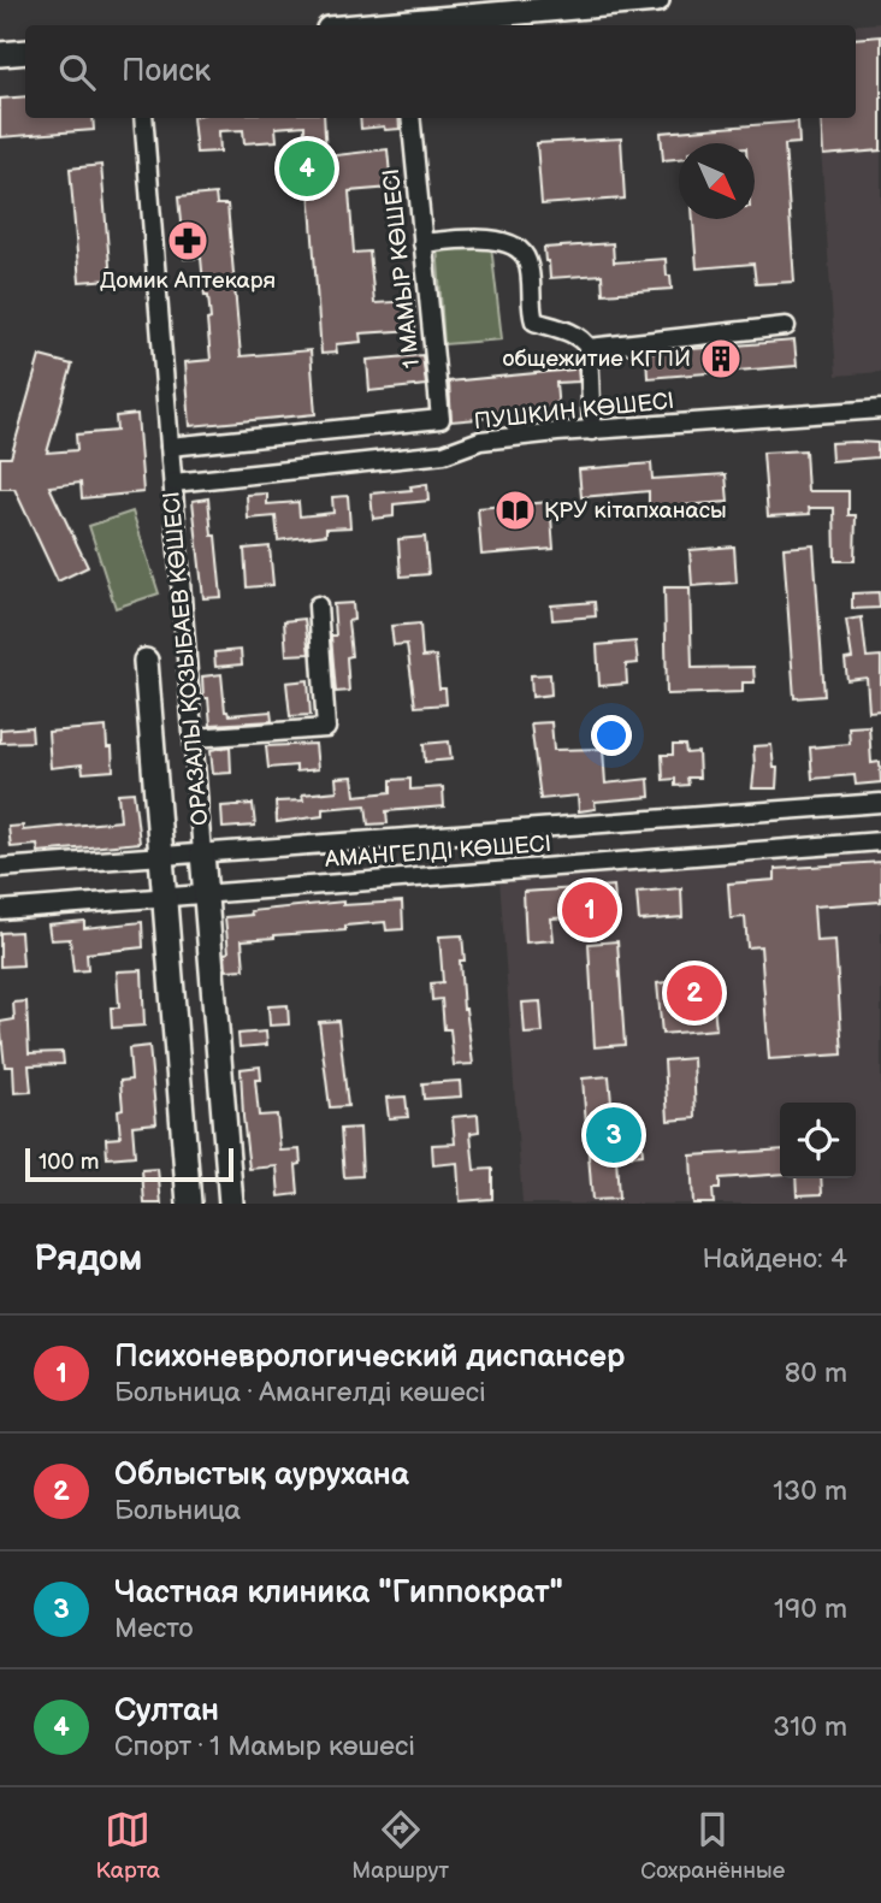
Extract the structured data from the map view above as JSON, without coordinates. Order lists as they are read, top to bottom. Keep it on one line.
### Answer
{"streets":{"street":["1 МАМЫР КӨШЕСІ","ПУШКИН КӨШЕСІ","ОРАЗАЛЫ ҚОЗЫБАЕВ КӨШЕСІ","АМАНГЕЛДІ КӨШЕСІ"]},"crossings":[["1 МАМЫР КӨШЕСІ","ПУШКИН КӨШЕСІ"],["ПУШКИН КӨШЕСІ","ОРАЗАЛЫ ҚОЗЫБАЕВ КӨШЕСІ"],["ОРАЗАЛЫ ҚОЗЫБАЕВ КӨШЕСІ","АМАНГЕЛДІ КӨШЕСІ"]],"places":{"pharmacy":["Домик Аптекаря"],"building":["общежитие КГПИ"],"library":["ҚРУ кітапханасы"]},"scale_bar":"100 m","north":"bottom right","page":{"search":"Поиск","pins":["4","1","2","3"],"scale":"100 m","heading":["Рядом","Найдено: 4"],"list":[{"mark":"1","name":"Психоневрологический диспансер","note":"Больница · Амангелді көшесі","value":"80 m"},{"mark":"2","name":"Облыстық аурухана","note":"Больница","value":"130 m"},{"mark":"3","name":"Частная клиника \"Гиппократ\"","note":"Место","value":"190 m"},{"mark":"4","name":"Султан","note":"Спорт · 1 Мамыр көшесі","value":"310 m"}],"nav":["Карта","Маршрут","Сохранённые"]}}
